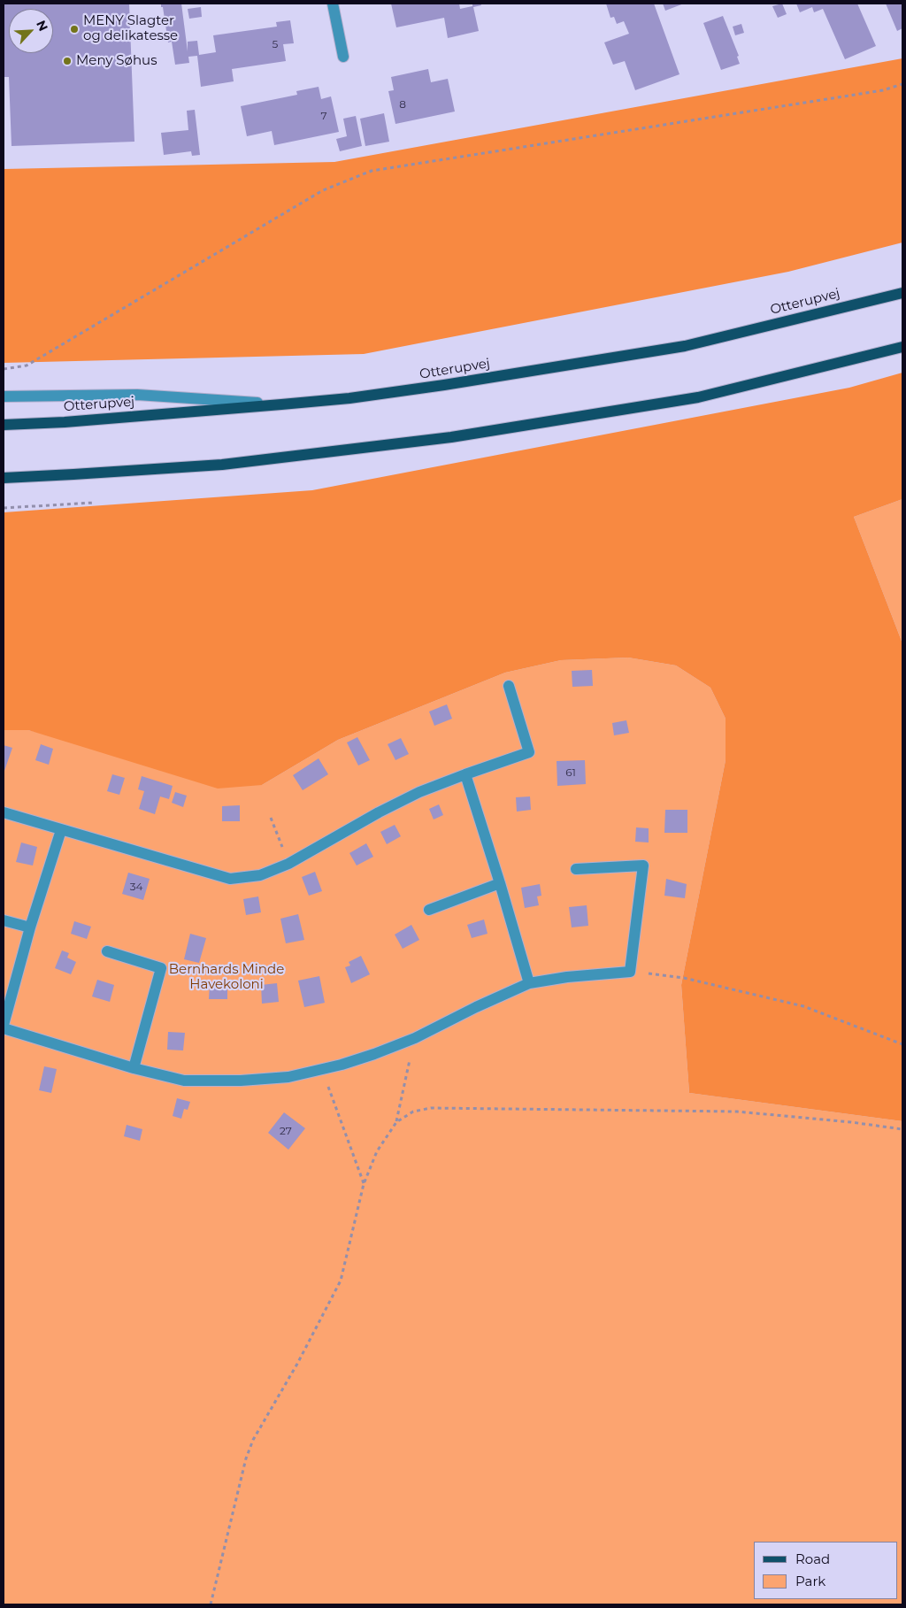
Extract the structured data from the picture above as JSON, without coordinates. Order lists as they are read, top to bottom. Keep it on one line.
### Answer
{"streets":{"main road":["Otterupvej"]},"parks":["Bernhards Minde Havekoloni"],"places":["MENY Slagter og delikatesse","Meny Søhus"],"house_numbers":["5","8","7","61","34","27"],"legend":["Road","Park"],"north":"top right"}
